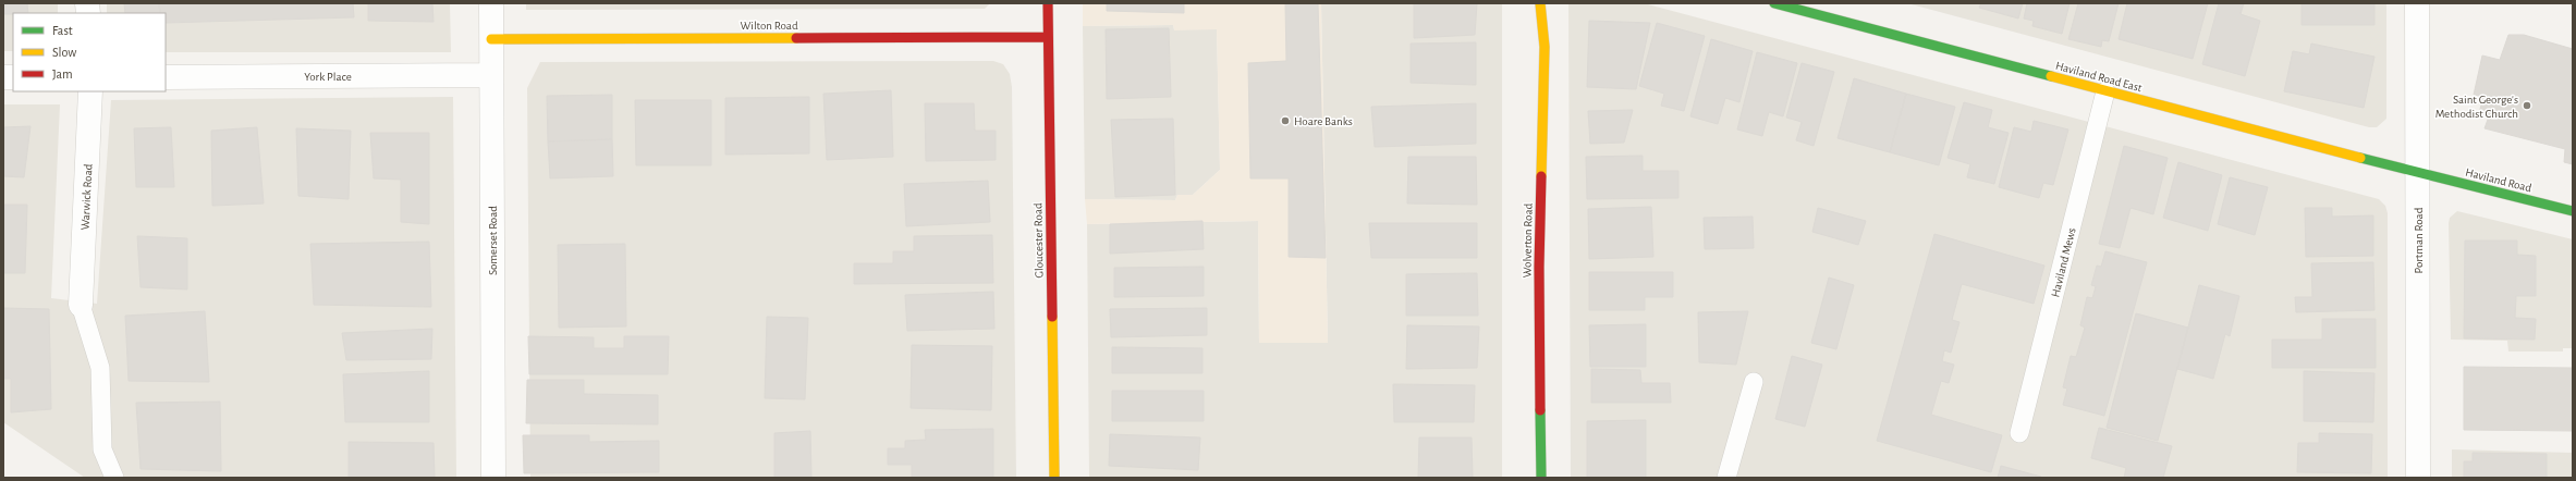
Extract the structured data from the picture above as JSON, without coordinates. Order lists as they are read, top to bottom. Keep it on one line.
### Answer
{"streets":{"street":["Wilton Road","York Place","Haviland Road East","Haviland Road","Warwick Road","Somerset Road","Gloucester Road","Wolverton Road","Portman Road"],"lane":["Haviland Mews"]},"crossings":[["Wilton Road","Somerset Road"],["Wilton Road","Gloucester Road"],["York Place","Somerset Road"],["Haviland Road East","Haviland Road"],["Haviland Road East","Portman Road"],["Haviland Road East","Haviland Mews"],["Haviland Road","Portman Road"]],"places":["Saint George's Methodist Church","Hoare Banks"],"legend":["Fast","Slow","Jam"]}
